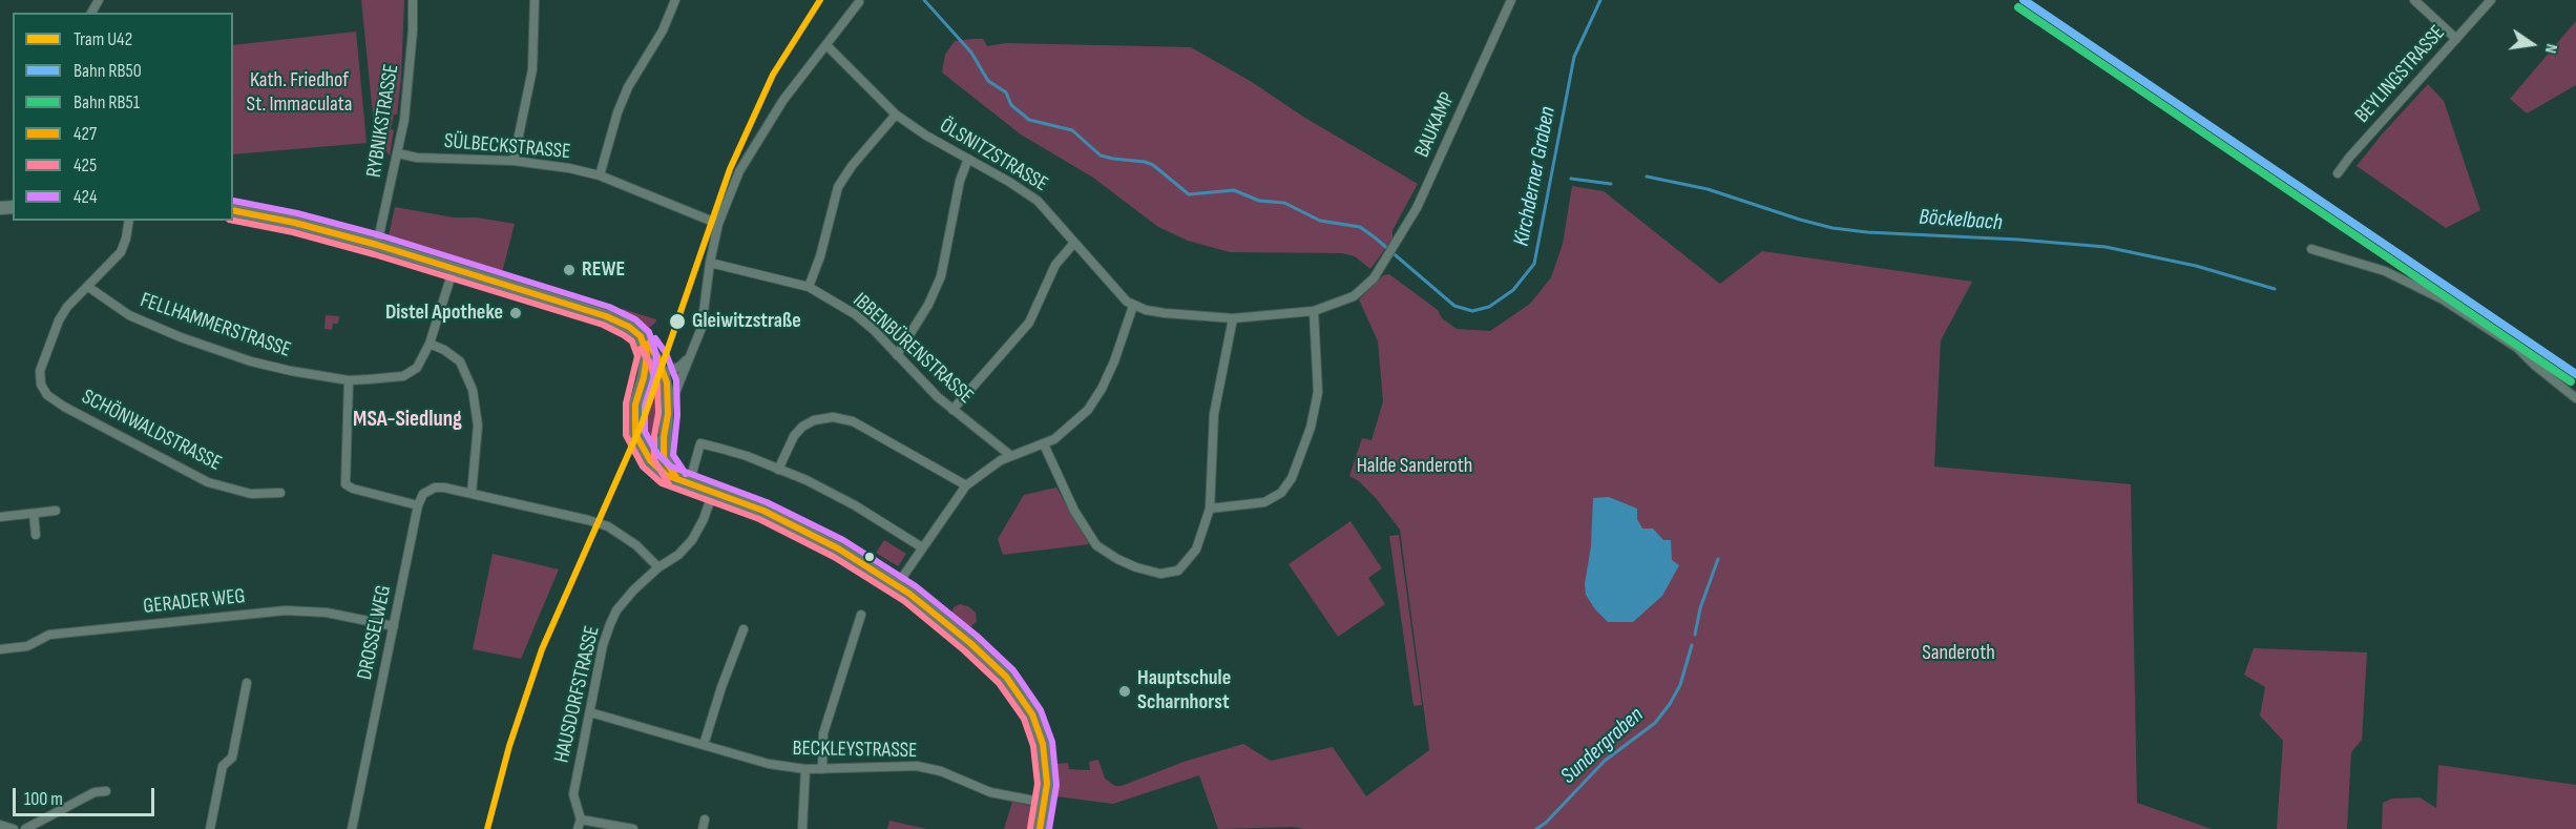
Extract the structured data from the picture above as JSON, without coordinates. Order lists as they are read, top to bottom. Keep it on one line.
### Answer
{"streets":{"street":["BEYLINGSTRASSE","RYBNIKSTRASSE","BAUKAMP","SÜLBECKSTRASSE","ÖLSNITZSTRASSE","FELLHAMMERSTRASSE","IBBENBÜRENSTRASSE","SCHÖNWALDSTRASSE","GERADER WEG","DROSSELWEG","HAUSDORFSTRASSE","BECKLEYSTRASSE"]},"crossings":[["RYBNIKSTRASSE","SÜLBECKSTRASSE"],["BAUKAMP","ÖLSNITZSTRASSE"],["FELLHAMMERSTRASSE","SCHÖNWALDSTRASSE"],["GERADER WEG","DROSSELWEG"],["HAUSDORFSTRASSE","BECKLEYSTRASSE"]],"districts":["MSA-Siedlung"],"water":["Kirchderner Graben","Böckelbach","Sundergraben"],"parks":["Kath. Friedhof St. Immaculata","Halde Sanderoth","Sanderoth"],"places":["REWE","Distel Apotheke","Gleiwitzstraße","Hauptschule Scharnhorst"],"lines":["tram line U42","rail line RB50","rail line RB51","transit line 424","transit line 427","transit line 425"],"legend":["Tram U42","Bahn RB50","Bahn RB51","427","425","424"],"scale_bar":"100 m","north":"right"}
